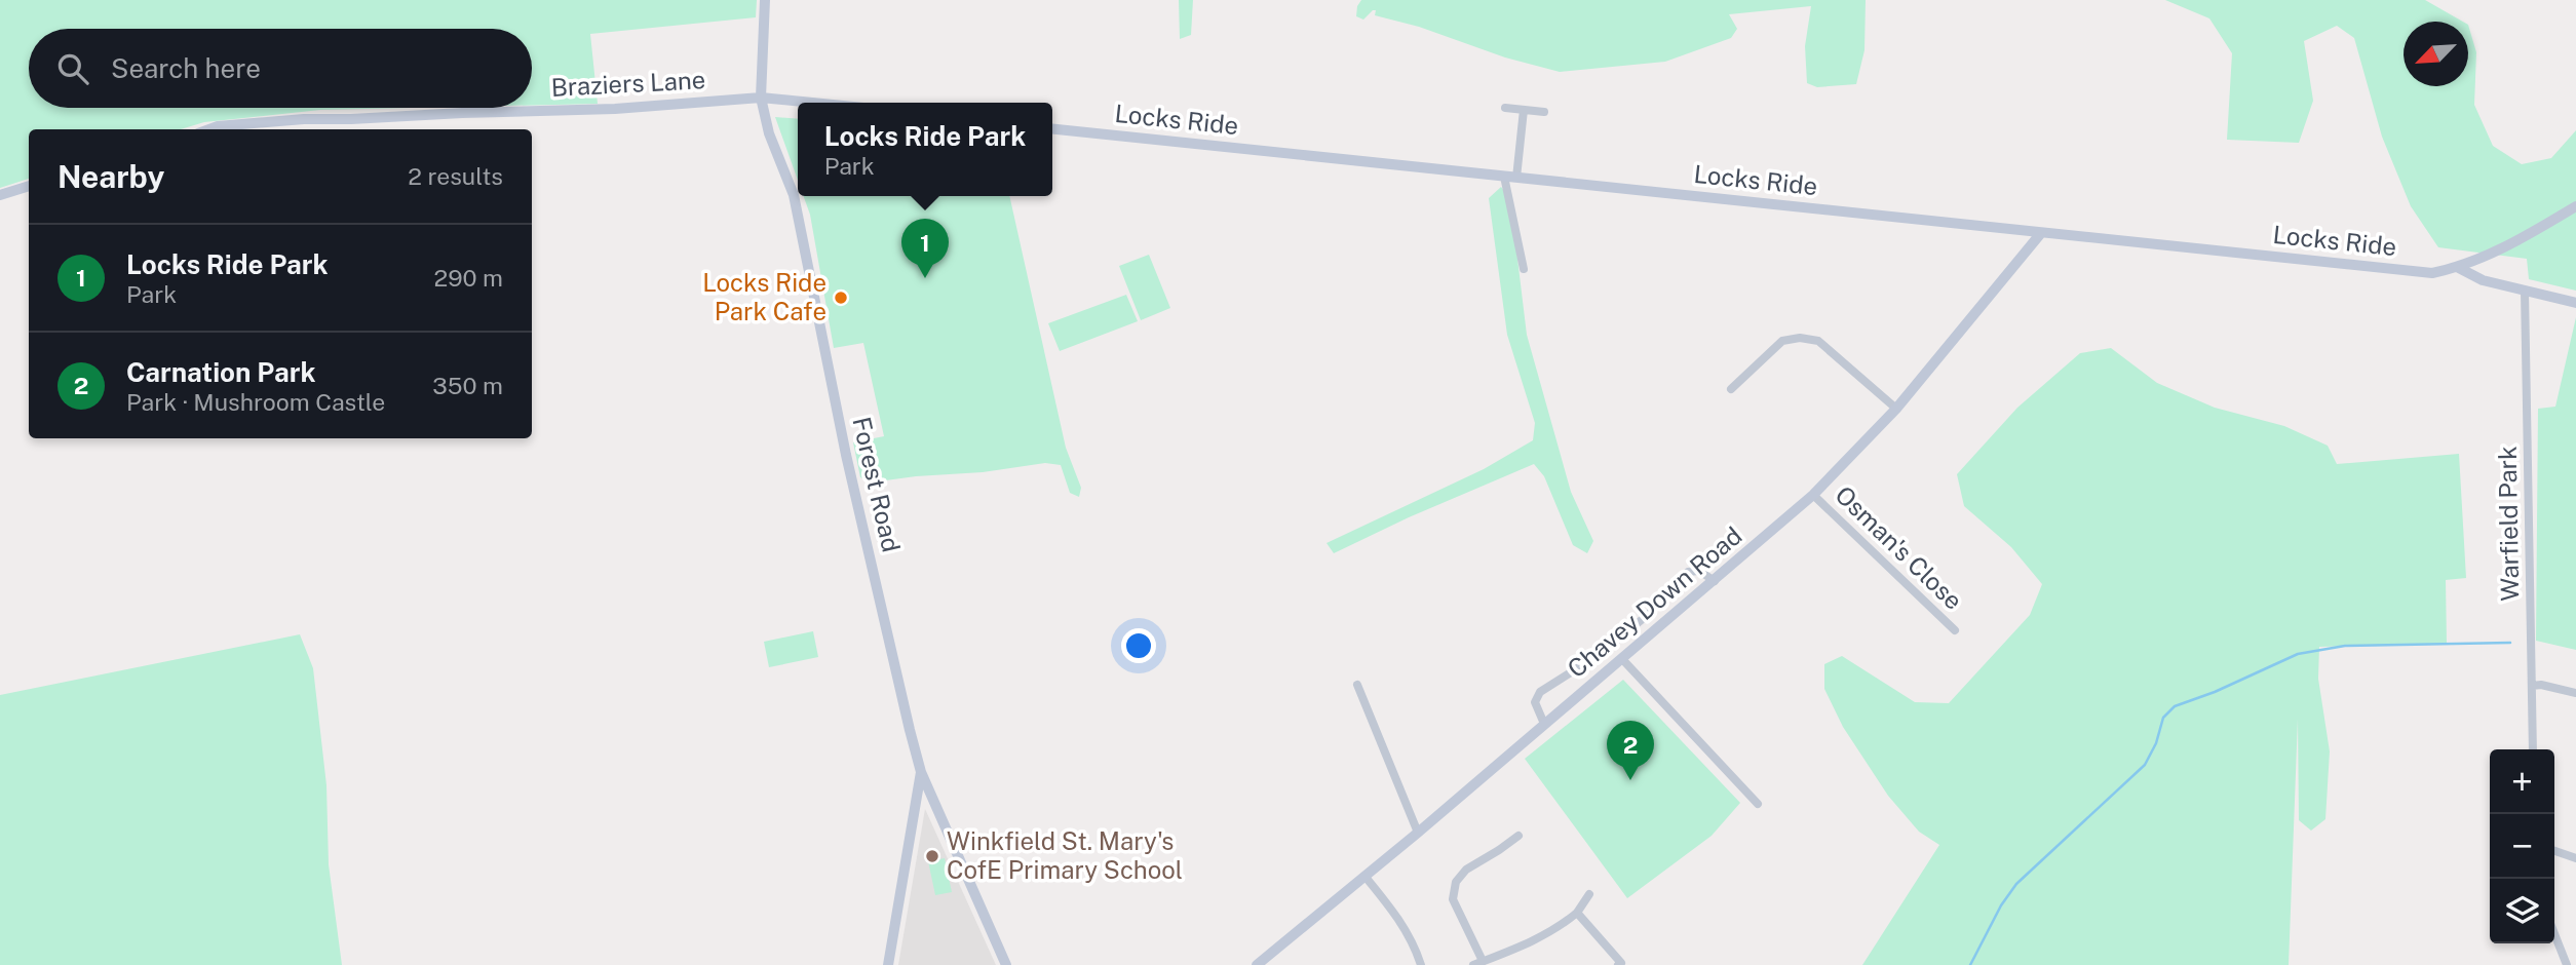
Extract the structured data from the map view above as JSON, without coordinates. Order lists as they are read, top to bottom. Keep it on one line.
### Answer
{"streets":{"main road":["Braziers Lane","Locks Ride","Forest Road","Chavey Down Road"],"street":["Warfield Park","Osman's Close"]},"crossings":[["Braziers Lane","Forest Road"],["Locks Ride","Chavey Down Road"],["Osman's Close","Chavey Down Road"]],"places":["Locks Ride Park Cafe","Winkfield St. Mary's CofE Primary School"],"north":"bottom left","page":{"search":"Search here","popup":["Locks Ride Park","Park"],"heading":["Nearby","2 results"],"pins":["1","2"],"list":[{"mark":"1","name":"Locks Ride Park","note":"Park","value":"290 m"},{"mark":"2","name":"Carnation Park","note":"Park · Mushroom Castle","value":"350 m"}],"map_buttons":["+","−"]}}
